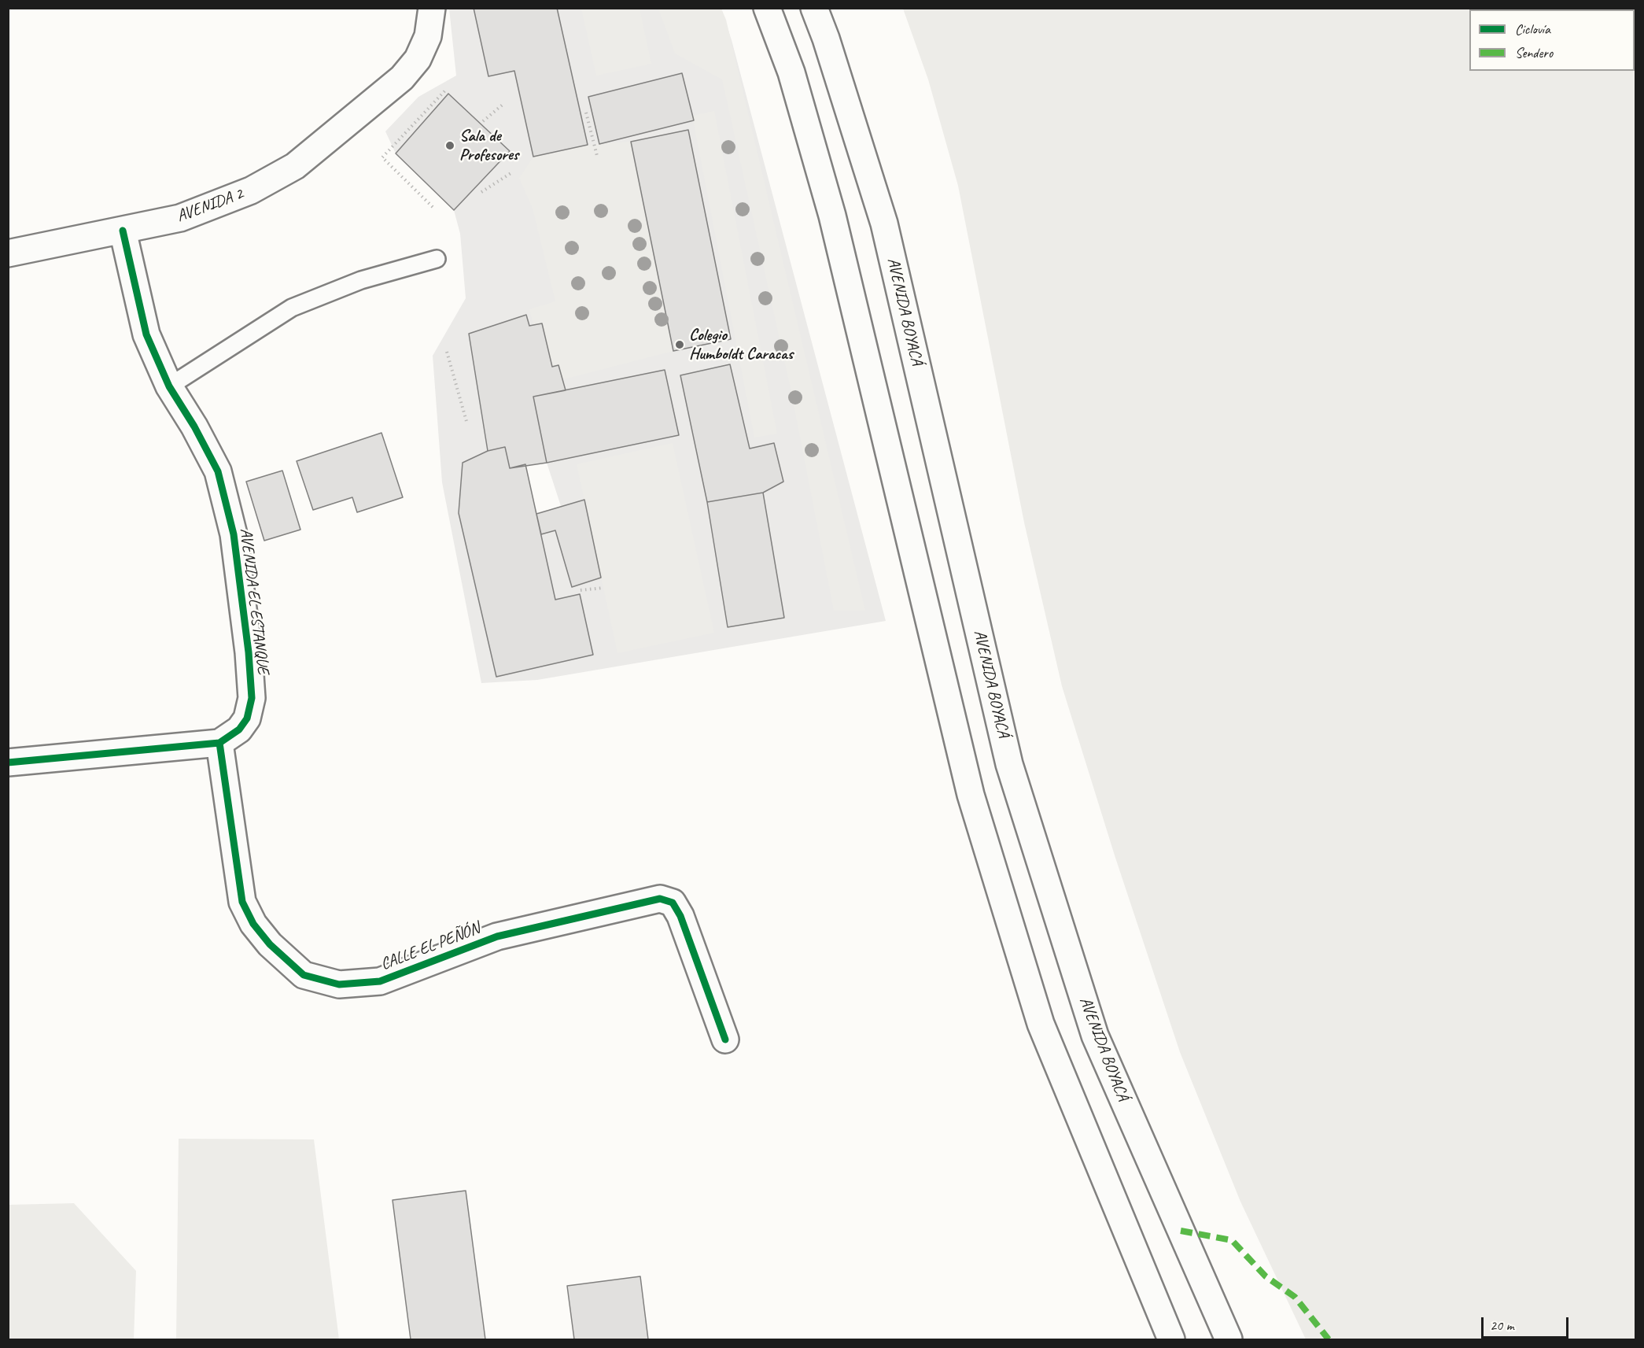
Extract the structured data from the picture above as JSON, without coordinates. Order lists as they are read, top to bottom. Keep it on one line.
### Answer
{"streets":{"main road":["AVENIDA 2","AVENIDA BOYACÁ","AVENIDA EL ESTANQUE","CALLE EL PEÑÓN"]},"crossings":[["AVENIDA 2","AVENIDA EL ESTANQUE"],["AVENIDA EL ESTANQUE","CALLE EL PEÑÓN"]],"places":["Sala de Profesores","Colegio Humboldt Caracas"],"legend":["Ciclovía","Sendero"],"scale_bar":"20 m"}
